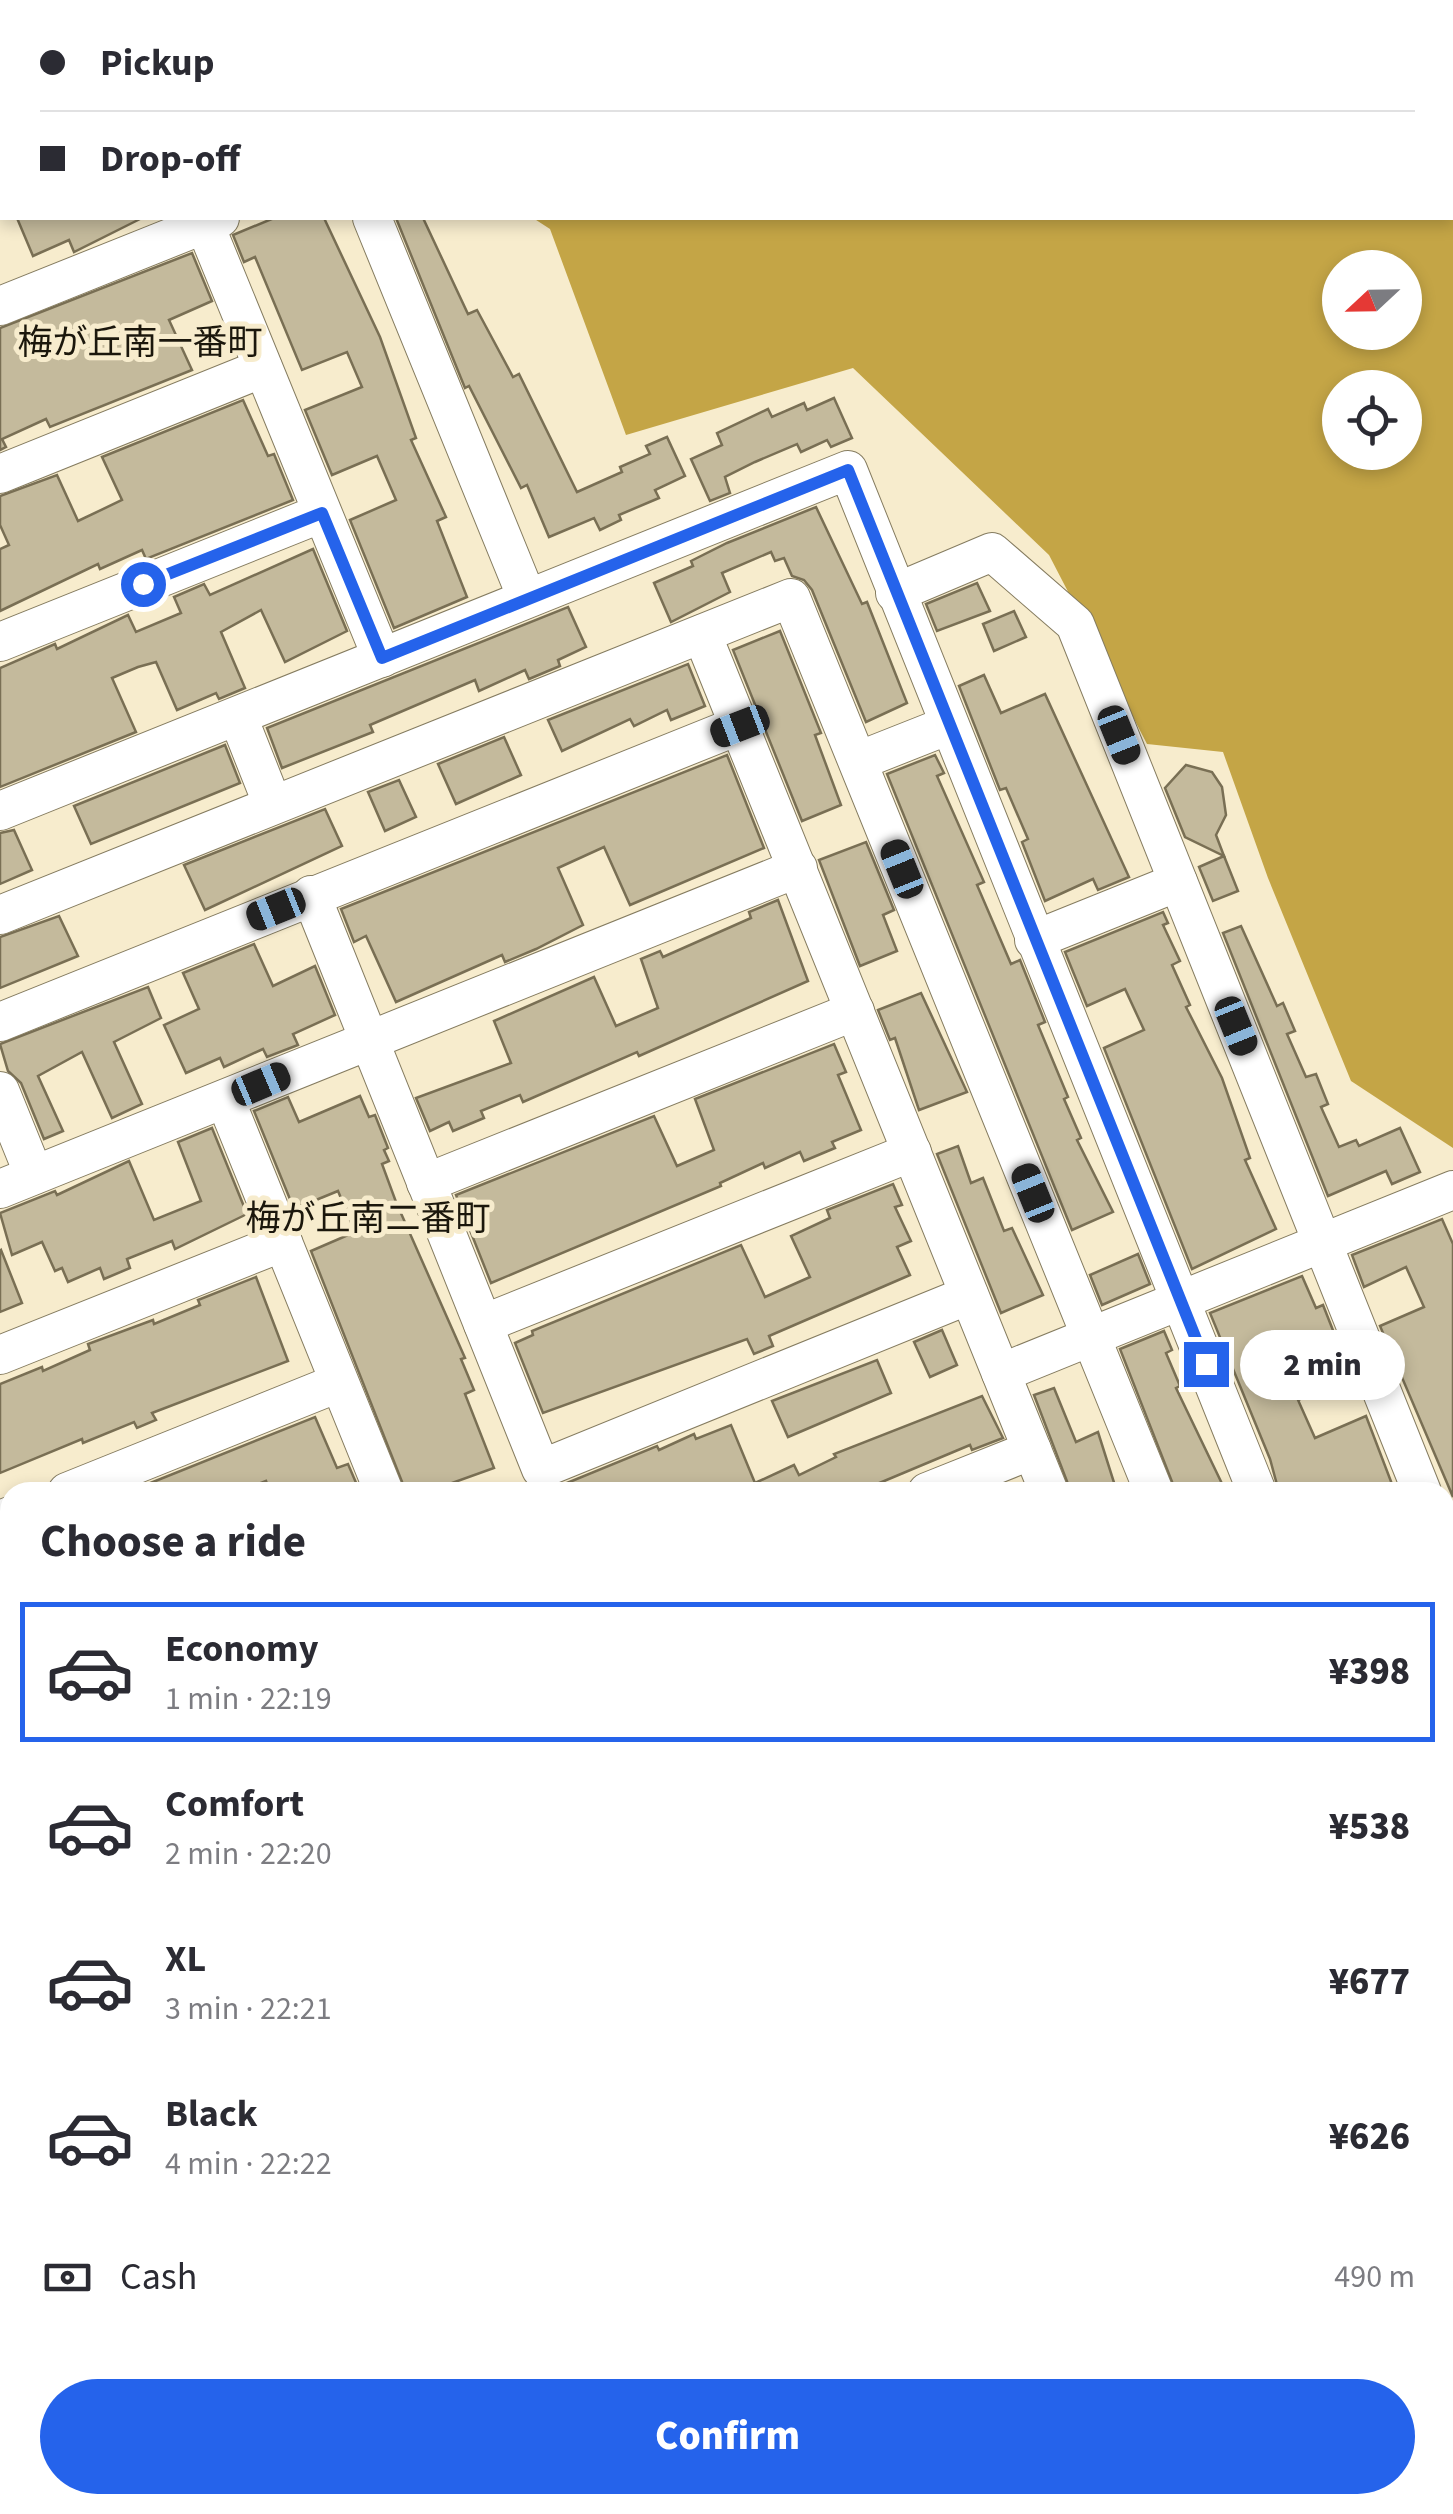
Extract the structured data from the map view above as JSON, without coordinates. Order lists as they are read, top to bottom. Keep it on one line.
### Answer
{"districts":["梅が丘南一番町","梅が丘南二番町"],"north":"left","page":{"banner":["Pickup","Drop-off"],"bubble":"2 min","heading":"Choose a ride","list":[{"name":"Economy","note":"1 min · 22:19","value":"¥398"},{"name":"Comfort","note":"2 min · 22:20","value":"¥538"},{"name":"XL","note":"3 min · 22:21","value":"¥677"},{"name":"Black","note":"4 min · 22:22","value":"¥626"}],"pay":["Cash","490 m"],"buttons":"Confirm"}}
